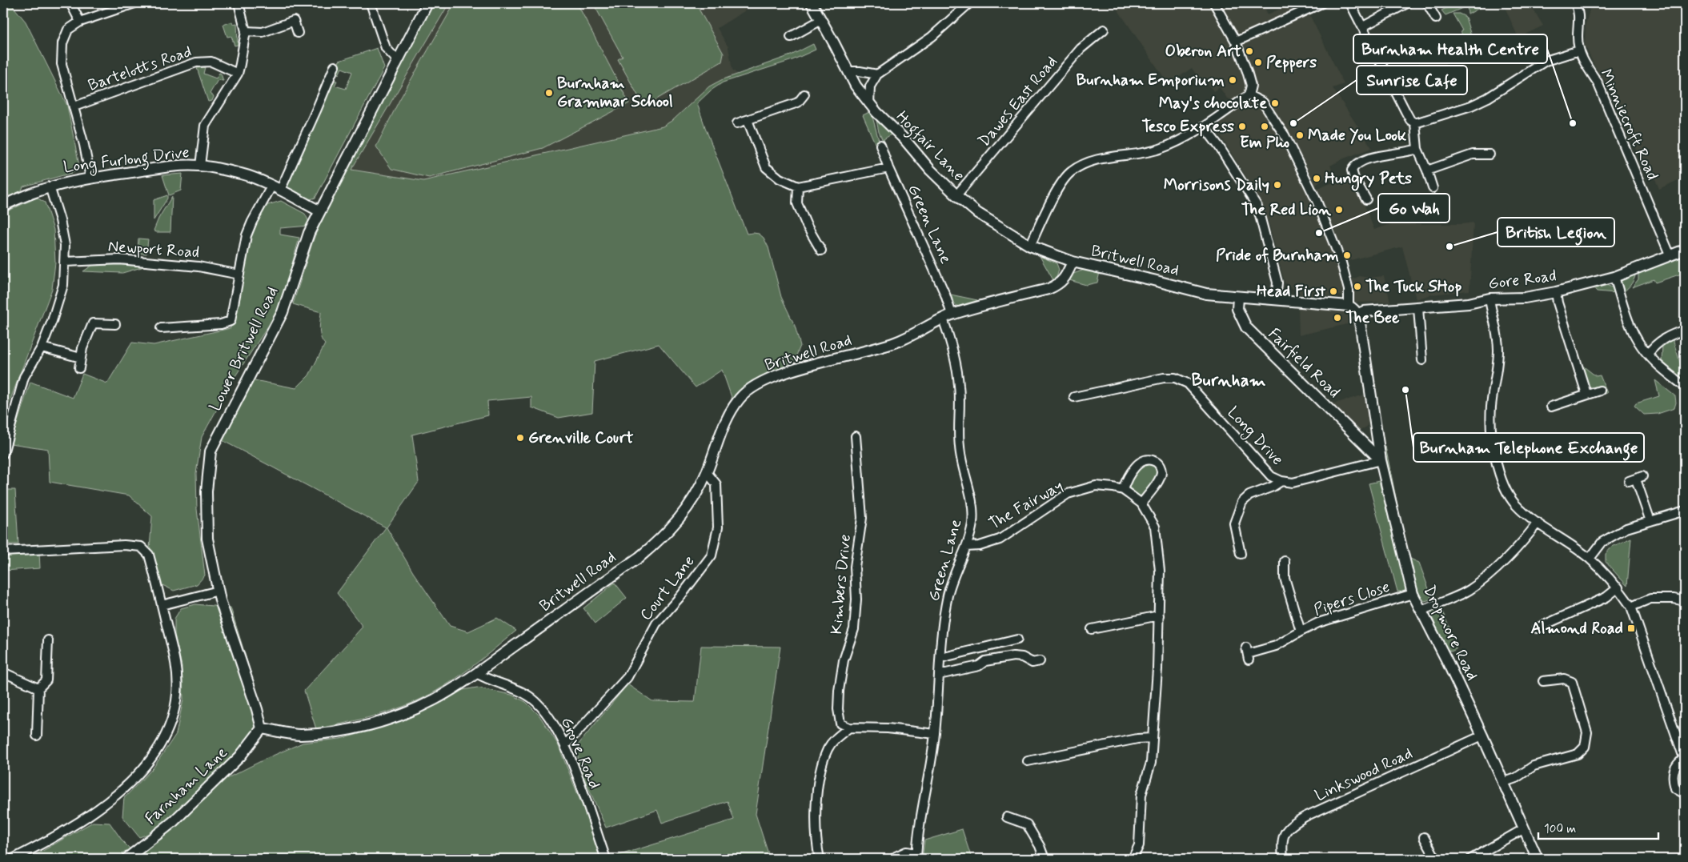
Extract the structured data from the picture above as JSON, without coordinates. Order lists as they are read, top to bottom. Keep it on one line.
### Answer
{"streets":{"street":["Bartelotts Road","Dawes East Road","Minniecroft Road","Hogfair Lane","Long Furlong Drive","Green Lane","Newport Road","Britwell Road","Gore Road","Lower Britwell Road","Fairfield Road","Long Drive","The Fairway","Kimbers Drive","Court Lane","Pipers Close","Dropmore Road","Grove Road","Linkswood Road","Farnham Lane"]},"crossings":[["Dawes East Road","Hogfair Lane"],["Minniecroft Road","Gore Road"],["Hogfair Lane","Britwell Road"],["Long Furlong Drive","Lower Britwell Road"],["Green Lane","Britwell Road"],["Green Lane","The Fairway"],["Britwell Road","Lower Britwell Road"],["Britwell Road","Fairfield Road"],["Britwell Road","Court Lane"],["Britwell Road","Grove Road"],["Britwell Road","Farnham Lane"],["Gore Road","Dropmore Road"],["Lower Britwell Road","Farnham Lane"],["Fairfield Road","Long Drive"],["Fairfield Road","Dropmore Road"],["Long Drive","Dropmore Road"],["Court Lane","Grove Road"],["Pipers Close","Dropmore Road"],["Dropmore Road","Linkswood Road"]],"districts":["Burnham"],"places":{"other":["Oberon Art","Peppers","Burnham Emporium","Burnham Grammar School","May's chocolate","Sunrise Cafe","Burnham Health Centre","Tesco Express","Em Pho","Made You Look","Hungry Pets","Morrisons Daily","The Red Lion","Go Wah","British Legion","Pride of Burnham","The Tuck SHop","Head First","The Bee","Burnham Telephone Exchange","Grenville Court"],"transit":["Almond Road"]},"scale_bar":"100 m"}
